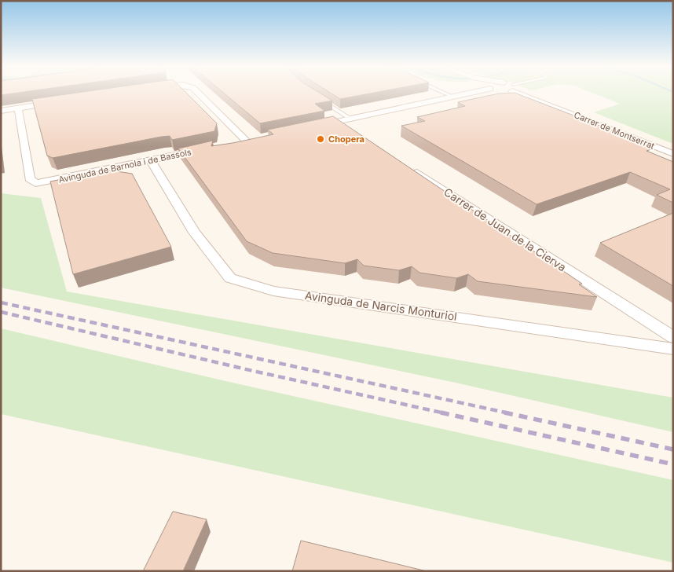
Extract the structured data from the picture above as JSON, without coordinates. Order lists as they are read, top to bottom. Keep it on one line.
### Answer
{"streets":{"street":["Carrer de Montserrat","Avinguda de Barnola i de Bassols","Carrer de Juan de la Cierva","Avinguda de Narcis Monturiol"]},"crossings":[["Avinguda de Barnola i de Bassols","Avinguda de Narcis Monturiol"]],"places":["Chopera"]}
